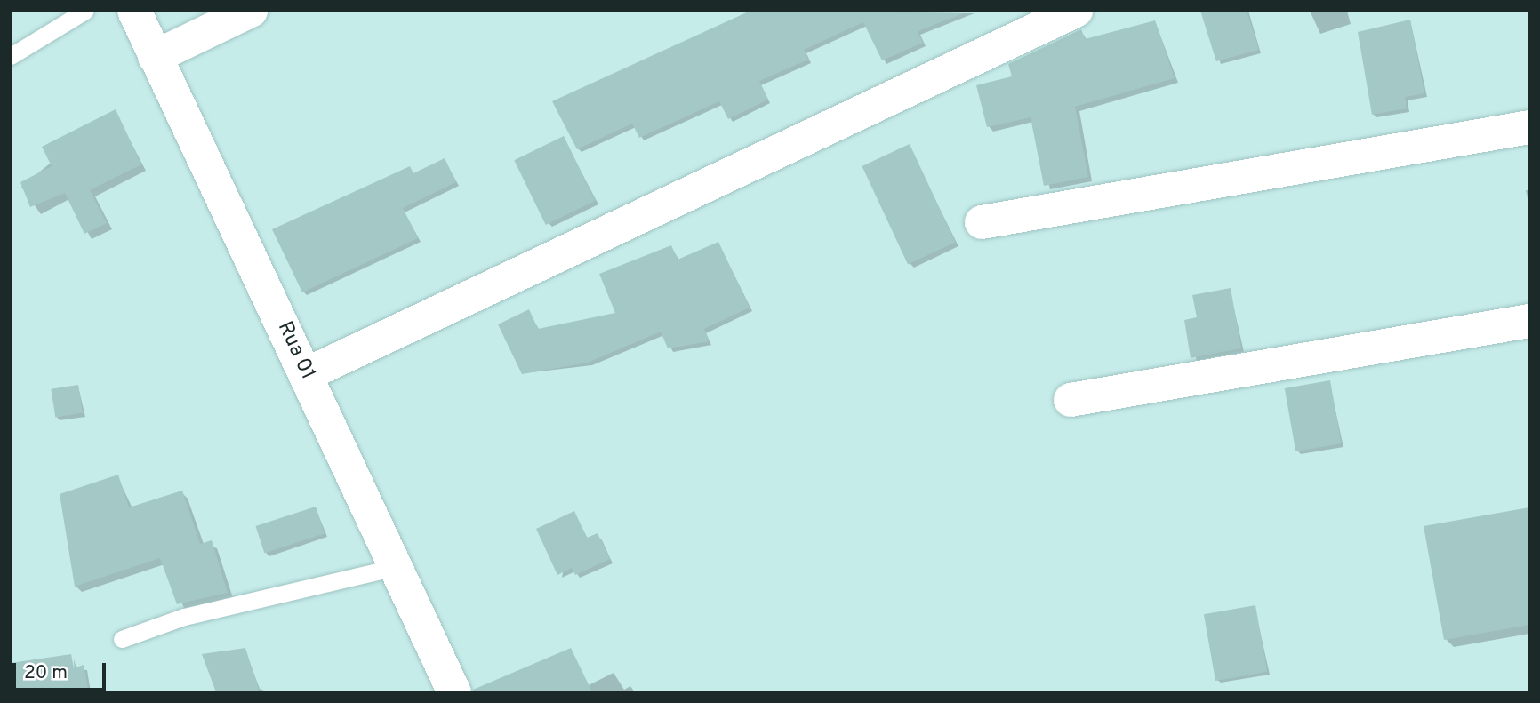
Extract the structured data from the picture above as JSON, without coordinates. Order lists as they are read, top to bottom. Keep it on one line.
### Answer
{"streets":{"street":["Rua 01"]},"scale_bar":"20 m"}
